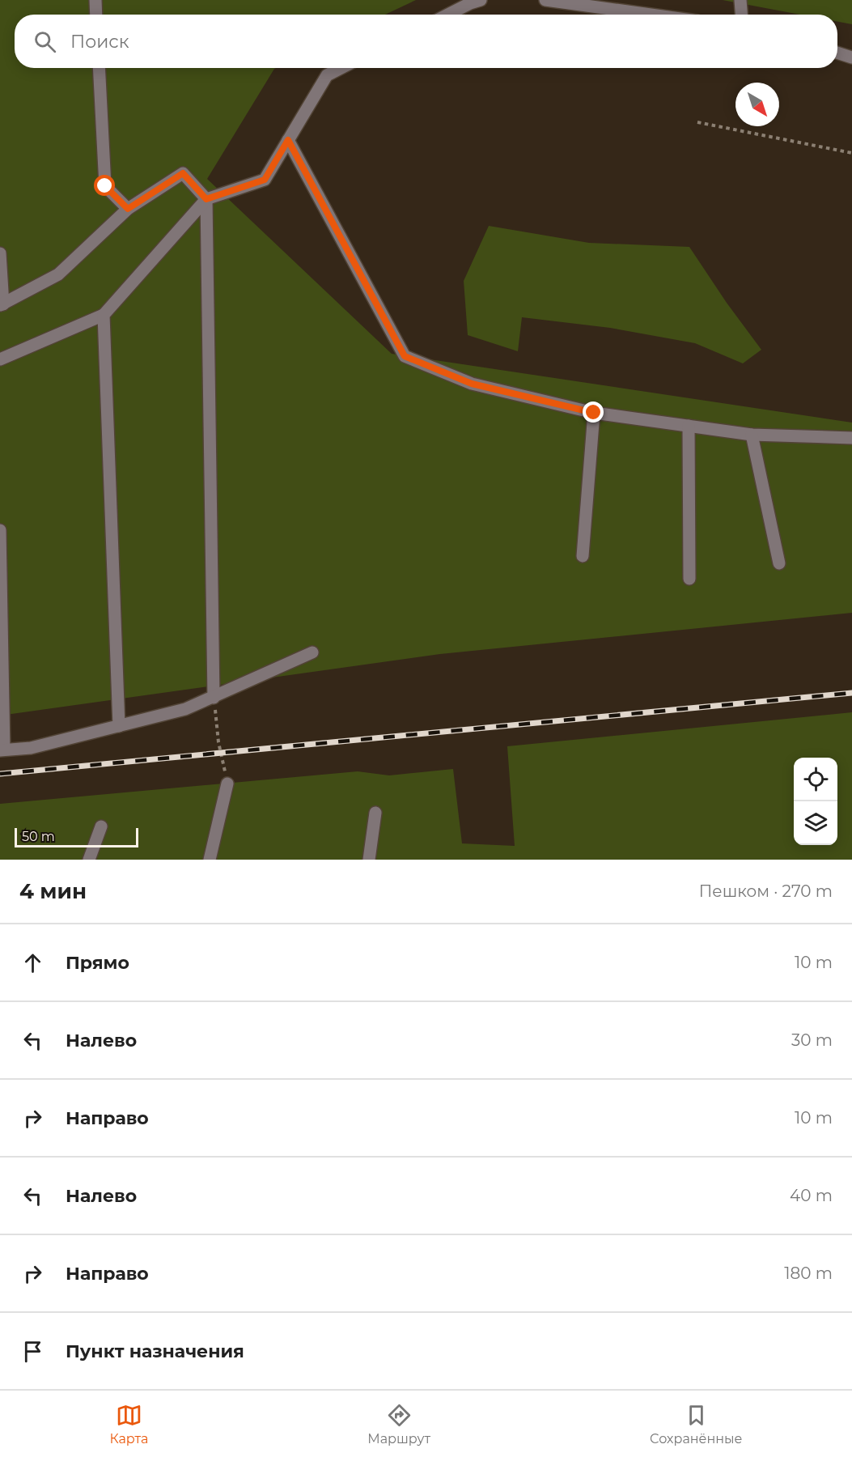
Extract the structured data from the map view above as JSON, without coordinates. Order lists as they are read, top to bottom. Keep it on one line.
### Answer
{"scale_bar":"50 m","north":"bottom right","page":{"search":"Поиск","scale":"50 m","heading":["4 мин","Пешком · 270 m"],"list":[["Прямо","10 m"],["Налево","30 m"],["Направо","10 m"],["Налево","40 m"],["Направо","180 m"],"Пункт назначения"],"nav":["Карта","Маршрут","Сохранённые"]}}
